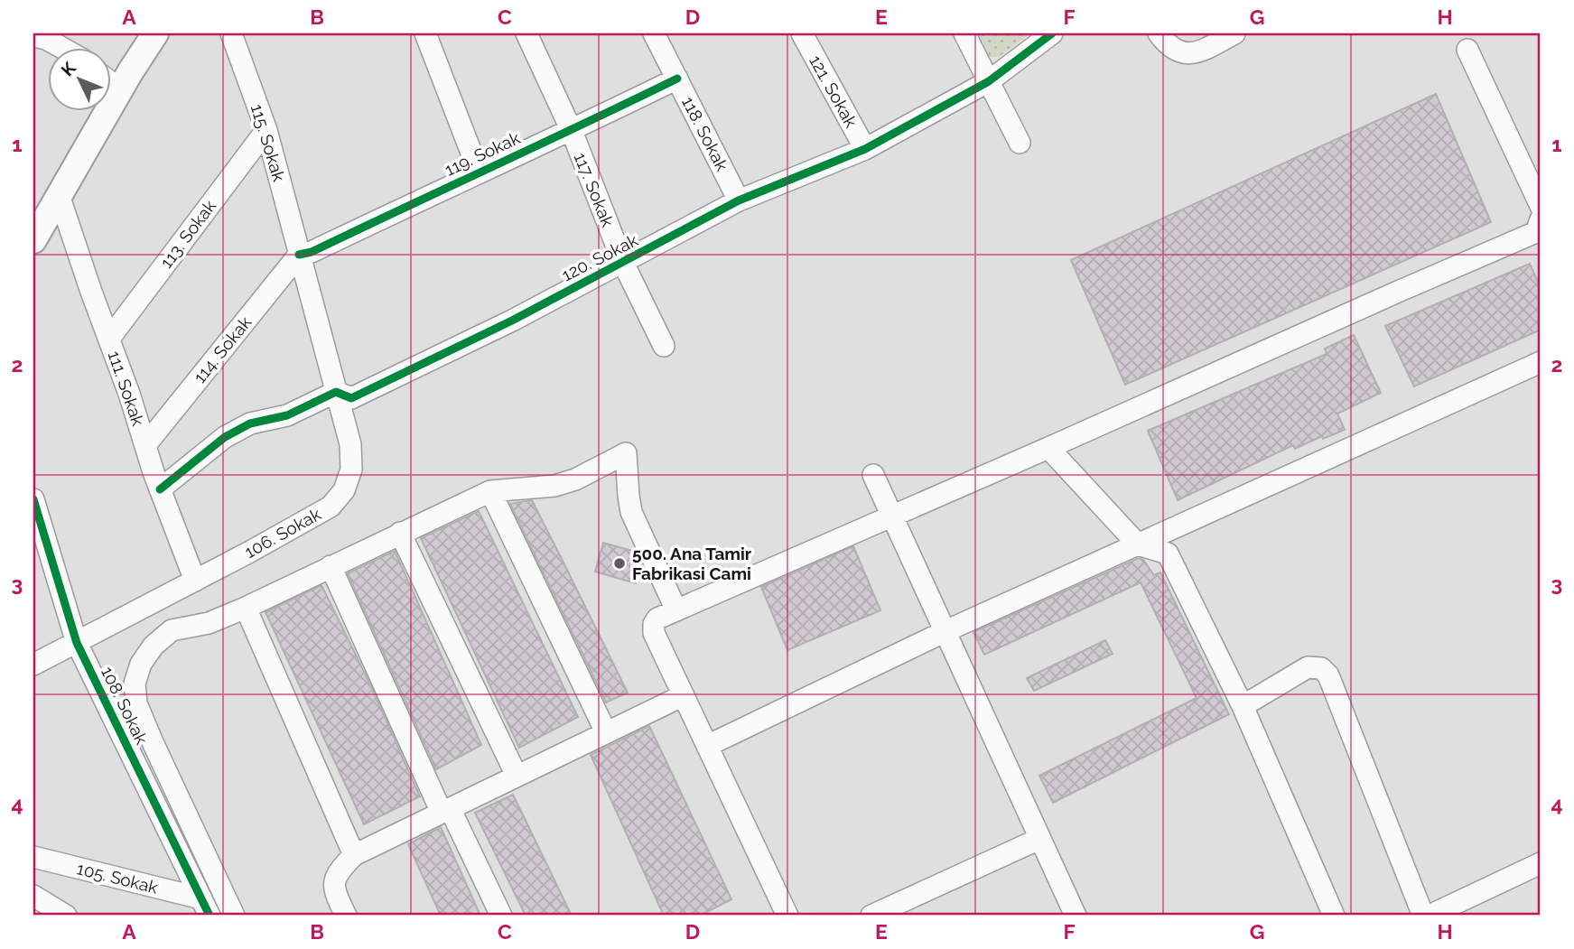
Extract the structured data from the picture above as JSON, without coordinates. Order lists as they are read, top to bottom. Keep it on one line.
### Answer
{"streets":{"street":["121. Sokak","118. Sokak","115. Sokak","119. Sokak","117. Sokak","113. Sokak","120. Sokak","114. Sokak","111. Sokak","106. Sokak","108. Sokak","105. Sokak"]},"crossings":[["121. Sokak","120. Sokak"],["118. Sokak","119. Sokak"],["118. Sokak","120. Sokak"],["115. Sokak","119. Sokak"],["115. Sokak","113. Sokak"],["115. Sokak","114. Sokak"],["115. Sokak","106. Sokak"],["119. Sokak","117. Sokak"],["119. Sokak","114. Sokak"],["119. Sokak","106. Sokak"],["117. Sokak","120. Sokak"],["113. Sokak","111. Sokak"],["120. Sokak","111. Sokak"],["120. Sokak","106. Sokak"],["114. Sokak","111. Sokak"],["114. Sokak","106. Sokak"],["111. Sokak","106. Sokak"],["106. Sokak","108. Sokak"],["108. Sokak","105. Sokak"]],"places":["500. Ana Tamir Fabrikasi Cami"],"north":"top left","grid":{"columns":["A","B","C","D","E","F","G","H"],"rows":["1","2","3","4"]}}
